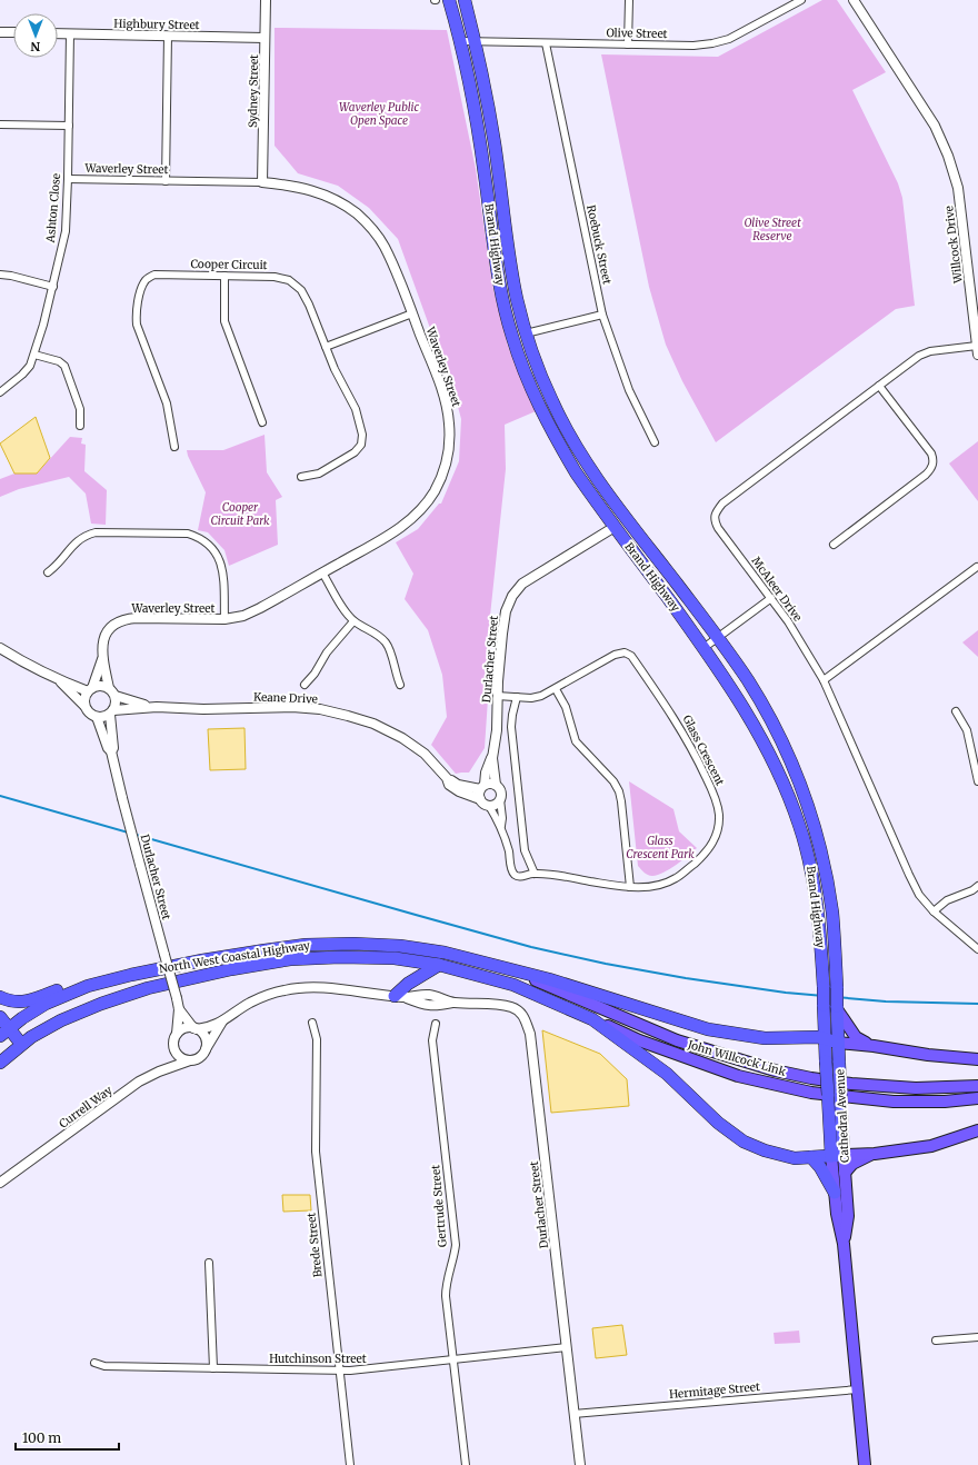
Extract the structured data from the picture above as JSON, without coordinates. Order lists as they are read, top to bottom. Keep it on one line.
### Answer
{"streets":{"highway":["Brand Highway","North West Coastal Highway","Cathedral Avenue"],"main road":["John Willcock Link"],"street":["Highbury Street","Olive Street","Sydney Street","Waverley Street","Ashton Close","Roebuck Street","Willcock Drive","Cooper Circuit","McAleer Drive","Durlacher Street","Keane Drive","Glass Crescent","Currell Way","Gertrude Street","Brede Street","Hutchinson Street","Hermitage Street"]},"crossings":[["Highbury Street","Sydney Street"],["Highbury Street","Ashton Close"],["Olive Street","Brand Highway"],["Olive Street","Roebuck Street"],["Sydney Street","Waverley Street"],["Waverley Street","Ashton Close"],["Waverley Street","Durlacher Street"],["Waverley Street","Keane Drive"],["Brand Highway","Durlacher Street"],["Brand Highway","North West Coastal Highway"],["Brand Highway","Cathedral Avenue"],["Willcock Drive","McAleer Drive"],["Durlacher Street","Keane Drive"],["Durlacher Street","Glass Crescent"],["Durlacher Street","Currell Way"],["Durlacher Street","Hutchinson Street"],["Durlacher Street","Hermitage Street"],["North West Coastal Highway","John Willcock Link"],["North West Coastal Highway","Cathedral Avenue"],["Cathedral Avenue","Hermitage Street"],["Gertrude Street","Hutchinson Street"],["Brede Street","Hutchinson Street"]],"parks":["Waverley Public Open Space","Olive Street Reserve","Cooper Circuit Park","Glass Crescent Park"],"scale_bar":"100 m","north":"bottom"}
